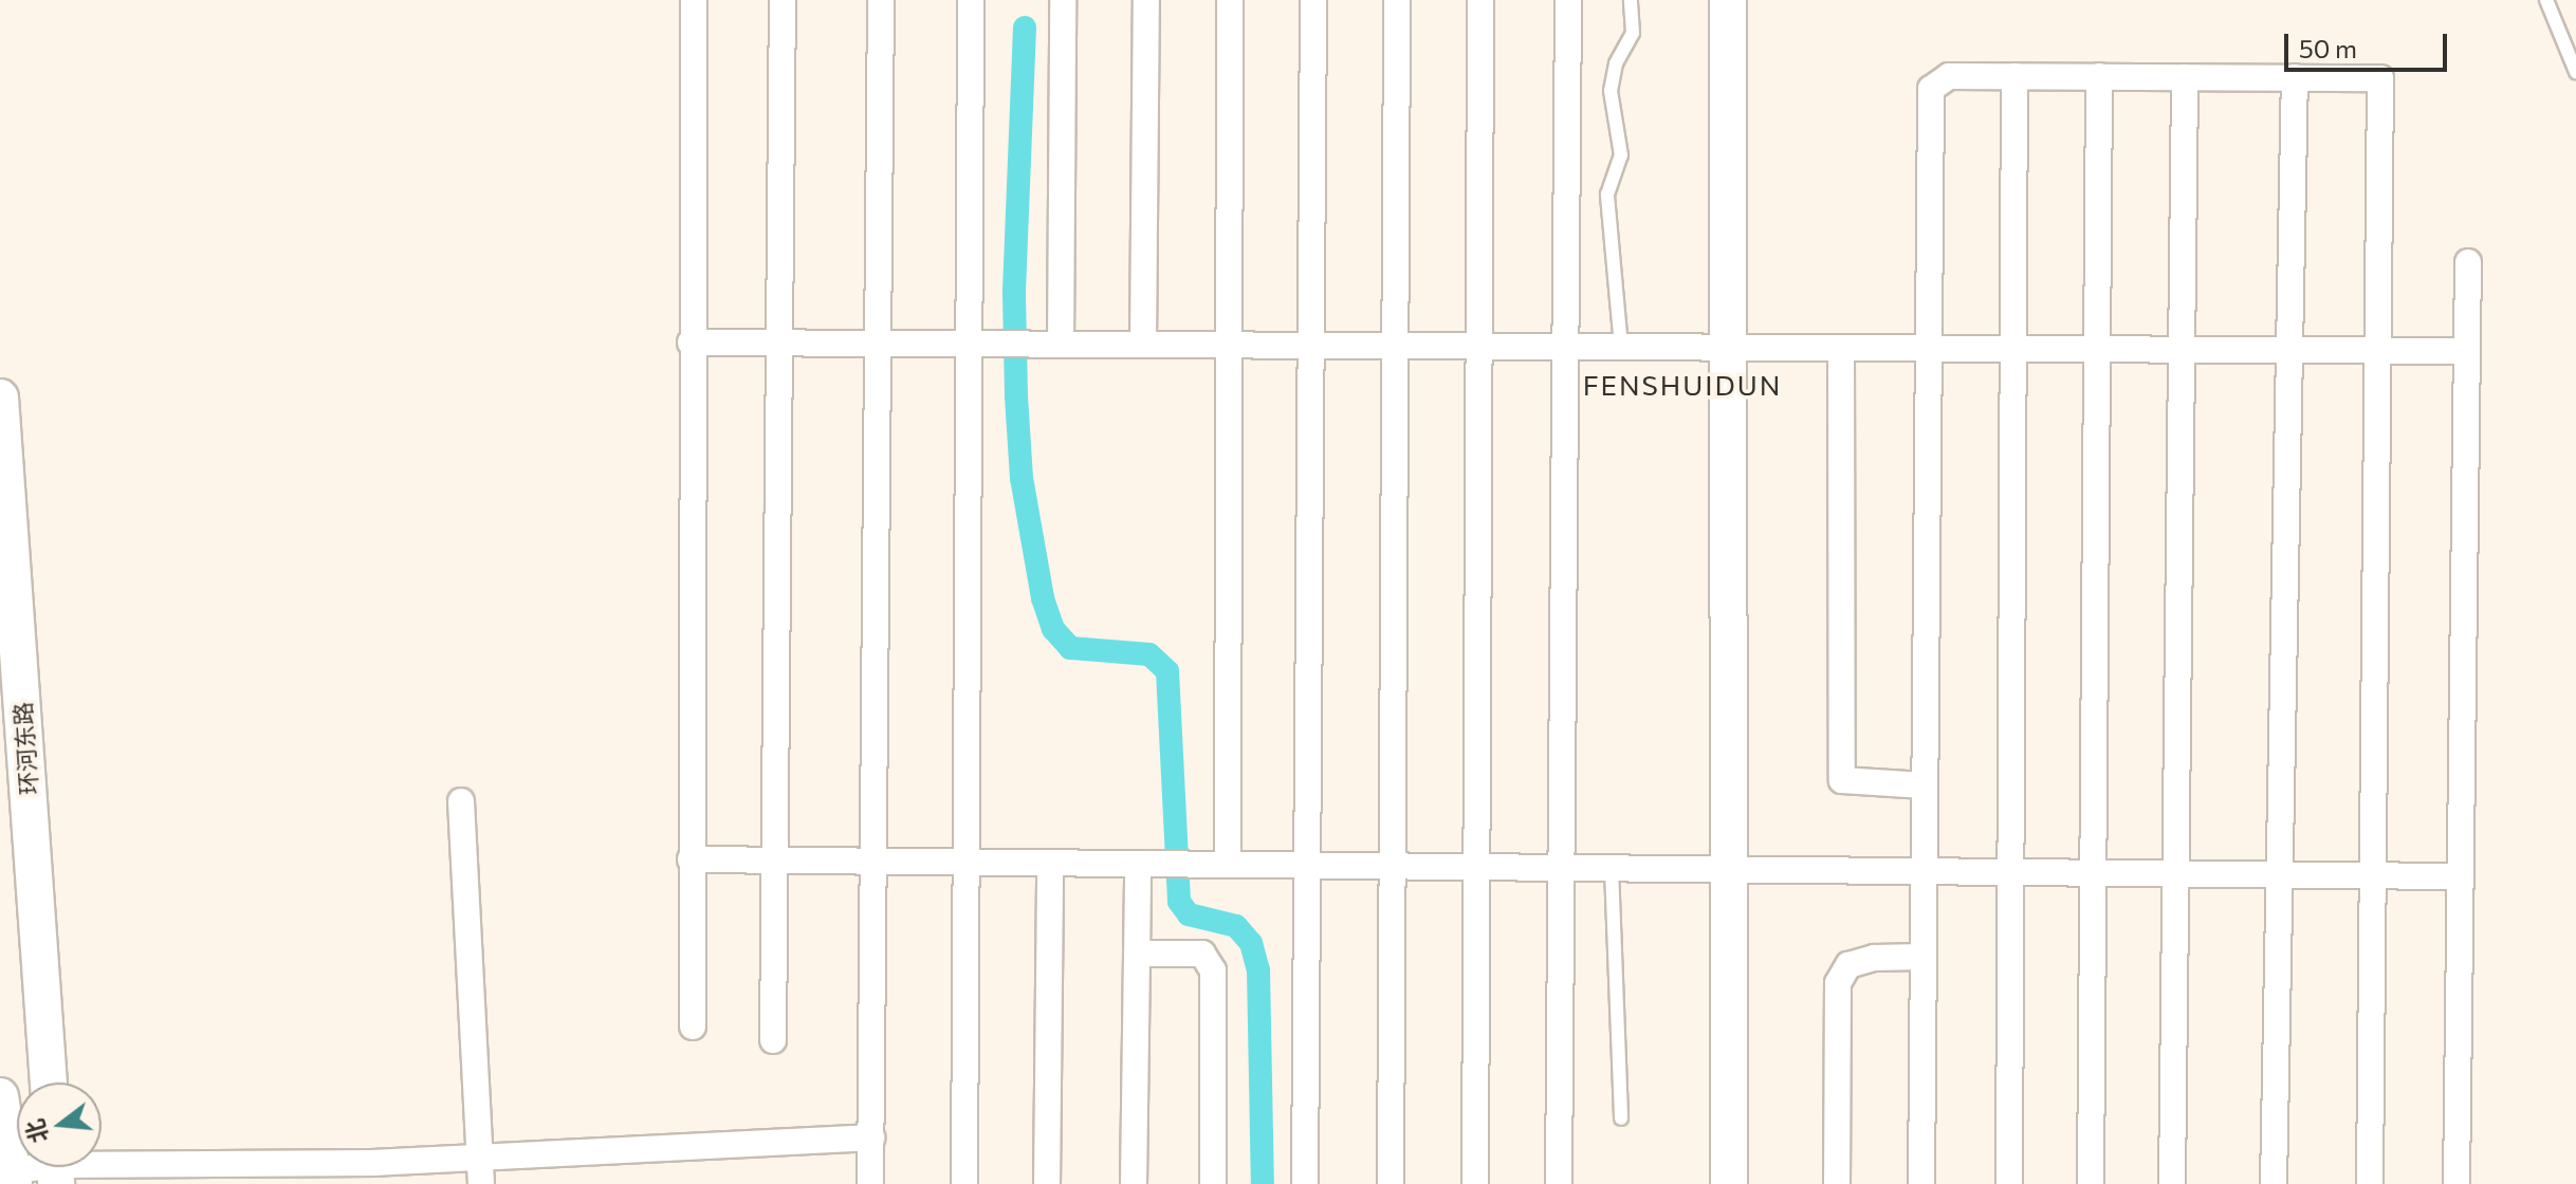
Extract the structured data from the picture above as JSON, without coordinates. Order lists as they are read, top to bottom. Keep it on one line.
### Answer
{"streets":{"street":["环河东路"]},"districts":["FENSHUIDUN"],"scale_bar":"50 m","north":"left"}
